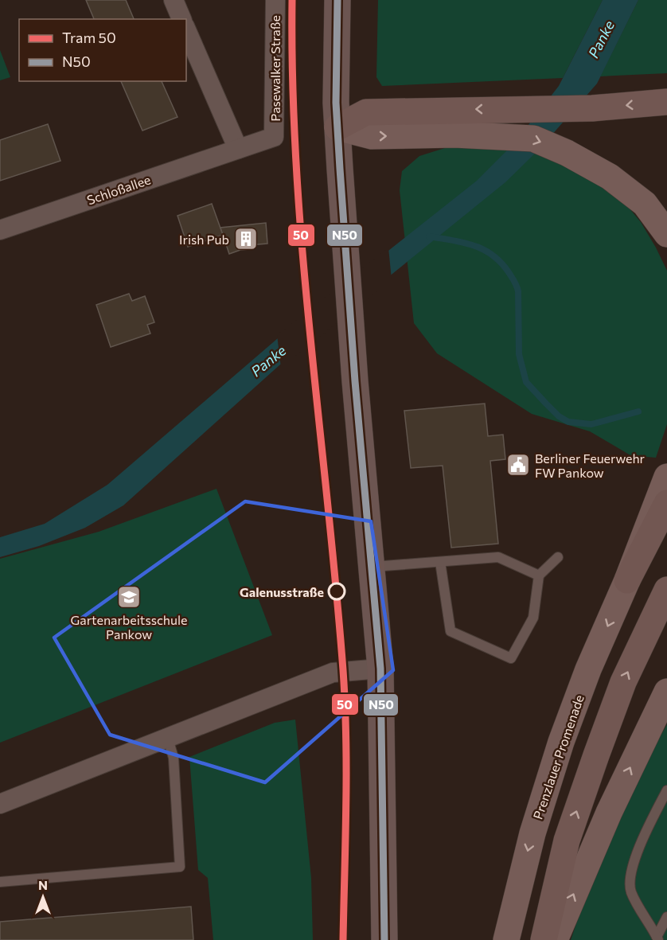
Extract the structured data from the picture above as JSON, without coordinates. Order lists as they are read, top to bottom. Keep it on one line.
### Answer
{"streets":{"main road":["Prenzlauer Promenade"],"street":["Pasewalker Straße","Schloßallee"]},"crossings":[["Pasewalker Straße","Schloßallee"]],"water":["Panke"],"places":{"building":["Irish Pub"],"public building":["Berliner Feuerwehr FW Pankow"],"other":["Galenusstraße"],"school or university":["Gartenarbeitsschule Pankow"]},"lines":["tram line 50","transit line N50"],"legend":["Tram 50","N50"],"north":"top"}
